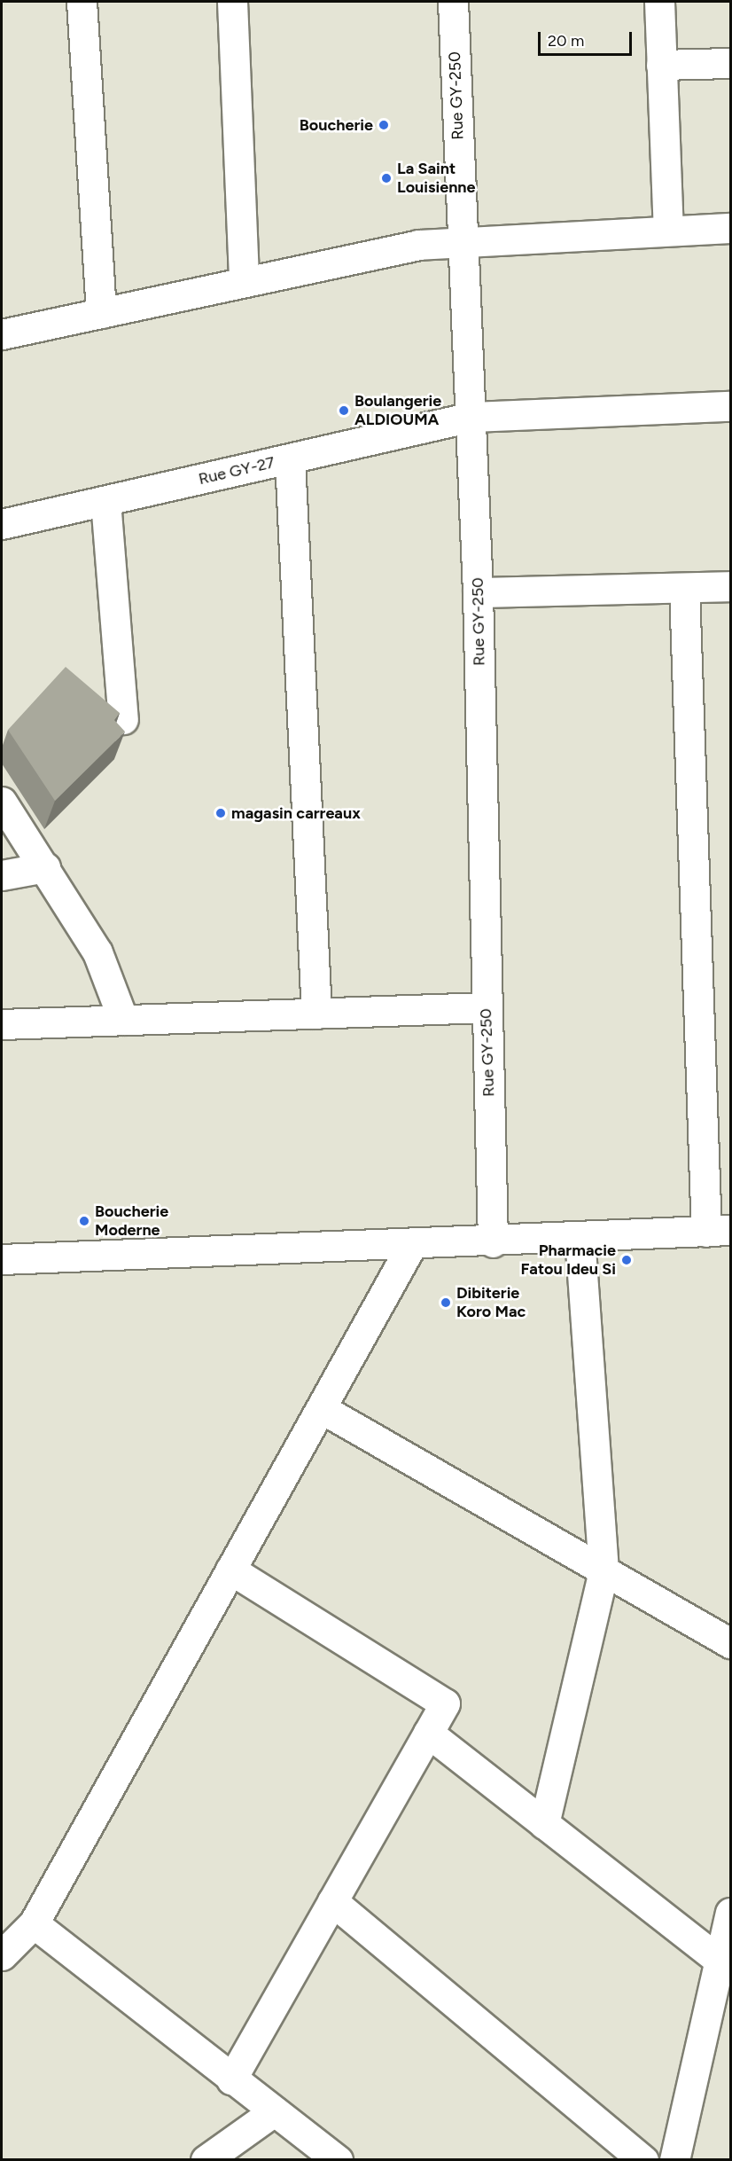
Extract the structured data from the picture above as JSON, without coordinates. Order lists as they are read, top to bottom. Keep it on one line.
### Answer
{"streets":{"street":["Rue GY-250","Rue GY-27"]},"crossings":[["Rue GY-250","Rue GY-27"]],"places":["Boucherie","La Saint Louisienne","Boulangerie ALDIOUMA","magasin carreaux","Boucherie Moderne","Pharmacie Fatou Ideu Si","Dibiterie Koro Mac"],"scale_bar":"20 m"}
